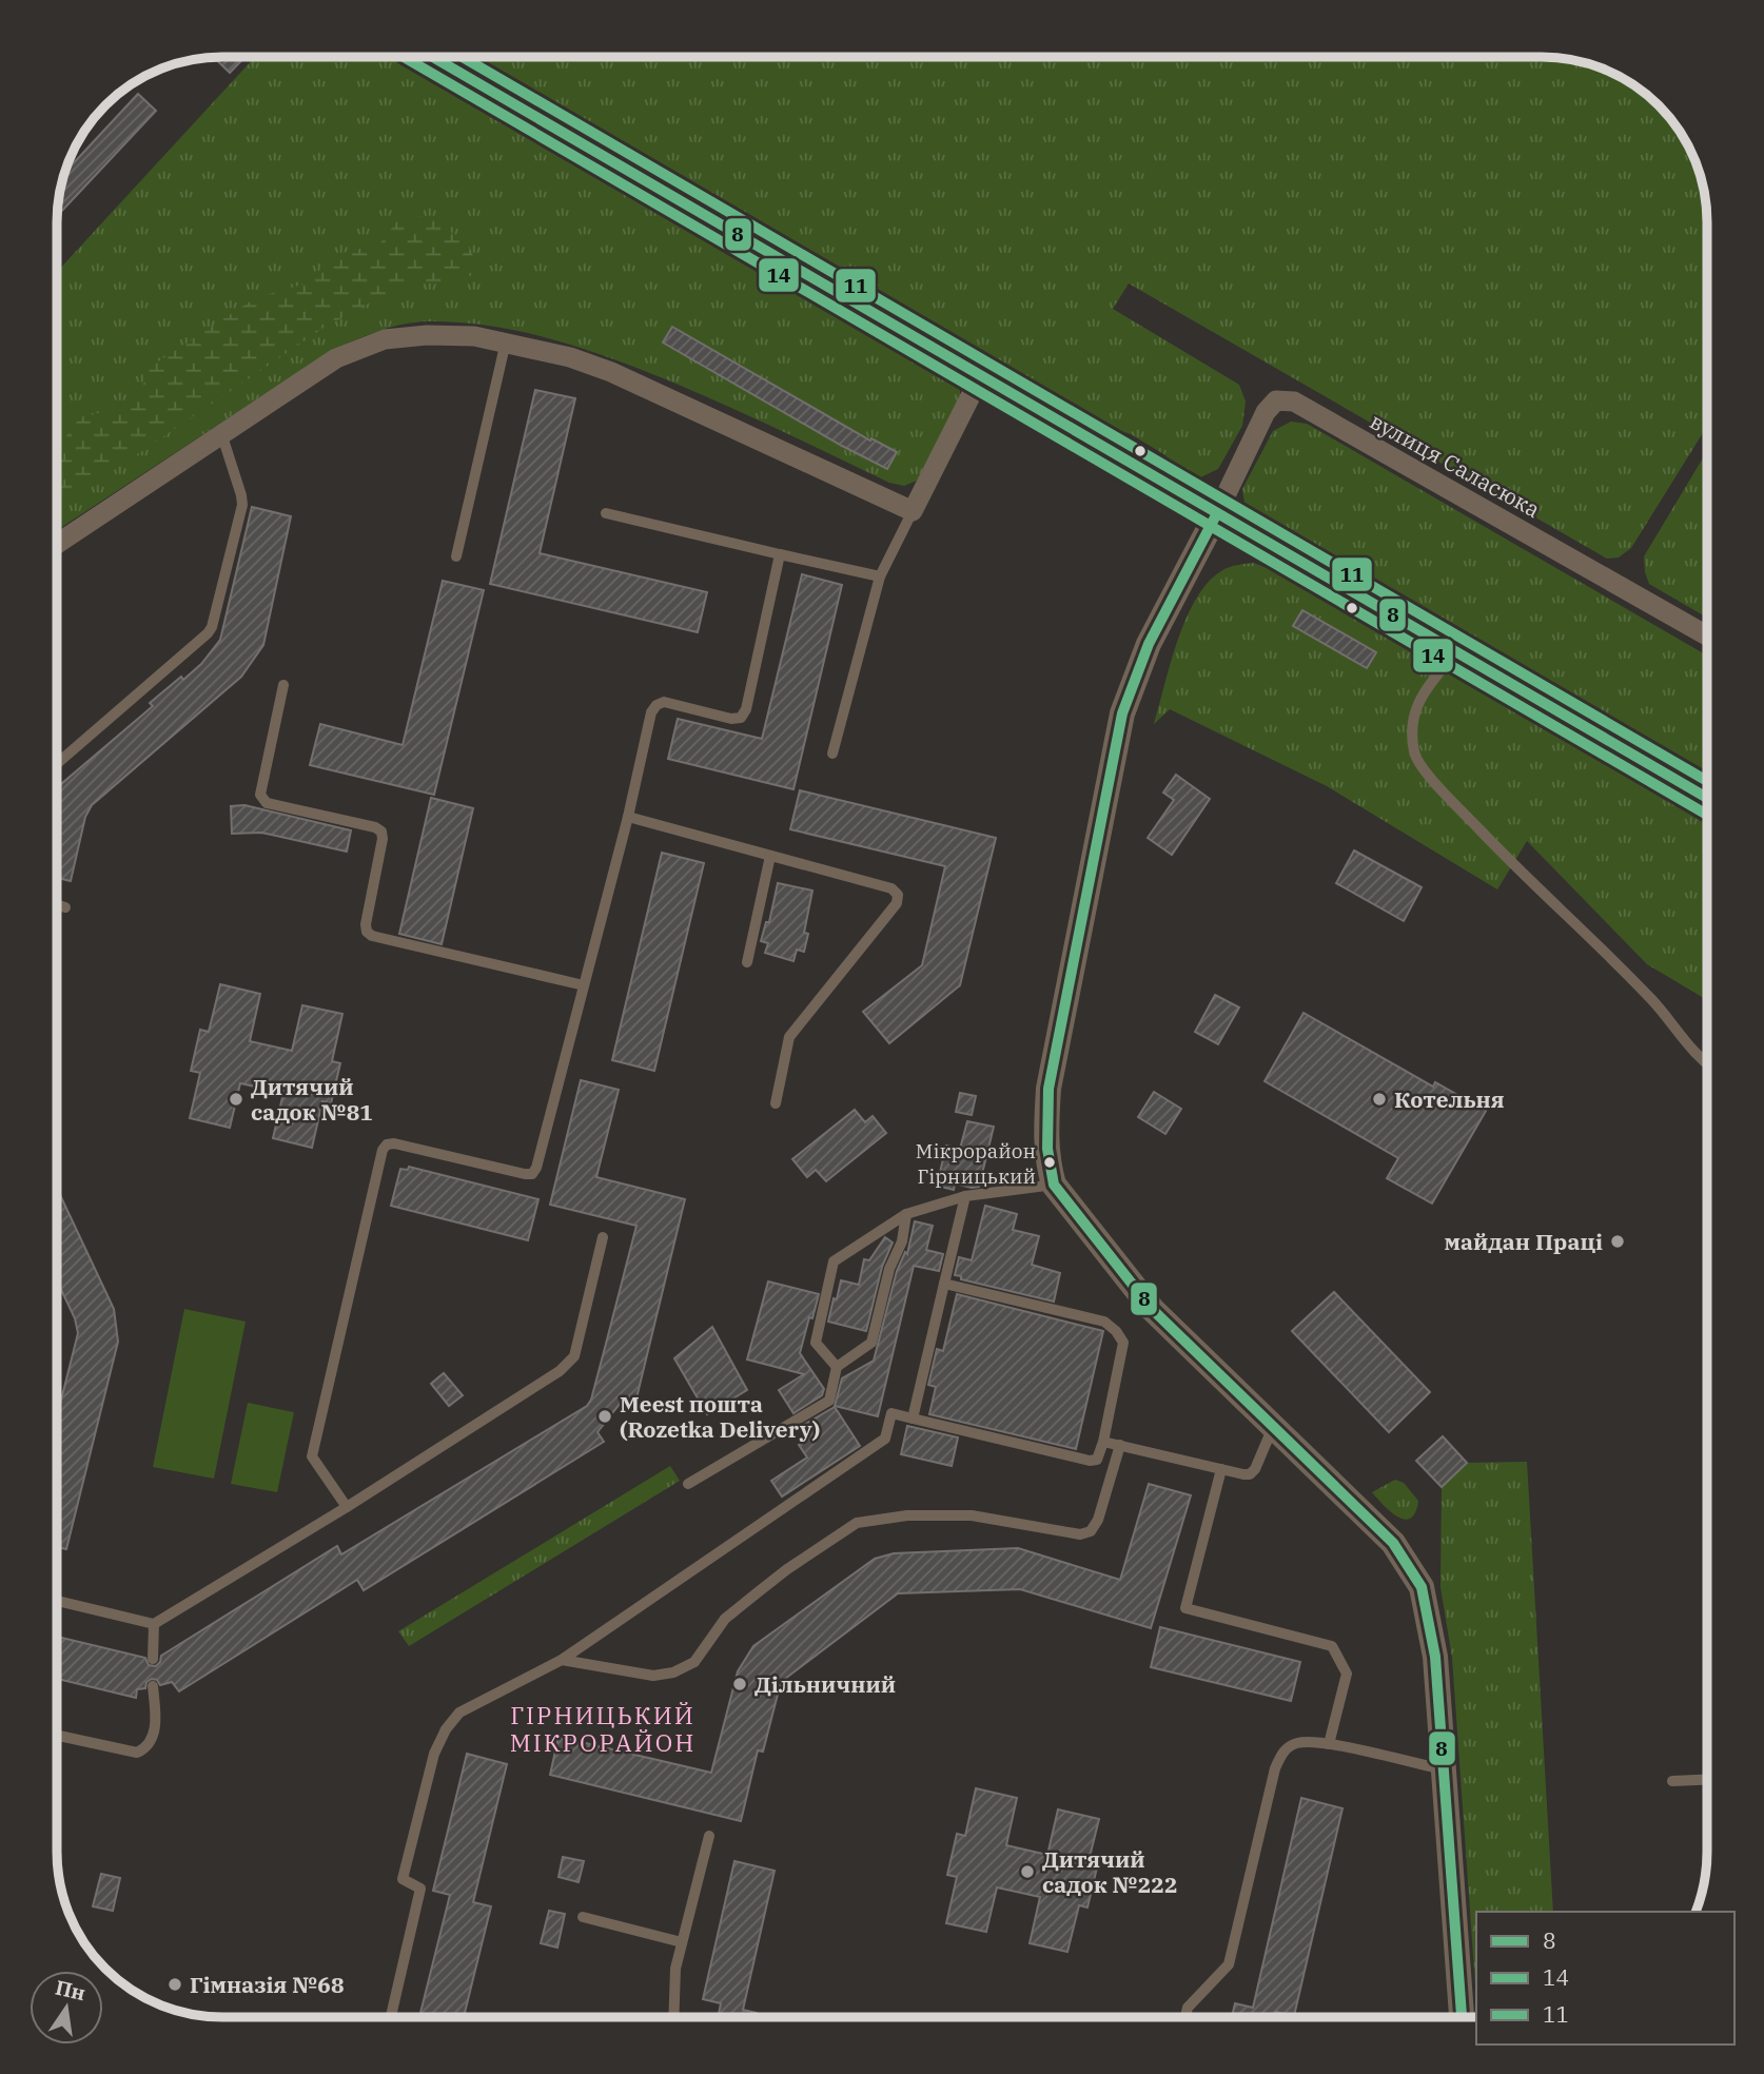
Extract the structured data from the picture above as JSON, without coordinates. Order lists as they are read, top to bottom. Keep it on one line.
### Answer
{"streets":{"street":["вулиця Саласюка"]},"districts":["ГІРНИЦЬКИЙ МІКРОРАЙОН"],"places":["Дитячий садок №81","Котельня","Мiкрорайон Гiрницький","майдан Праці","Meest пошта (Rozetka Delivery)","Дільничний","Дитячий садок №222","Гімназія №68"],"lines":["transit line 14","transit line 8","transit line 11"],"legend":["8","14","11"],"north":"top"}
